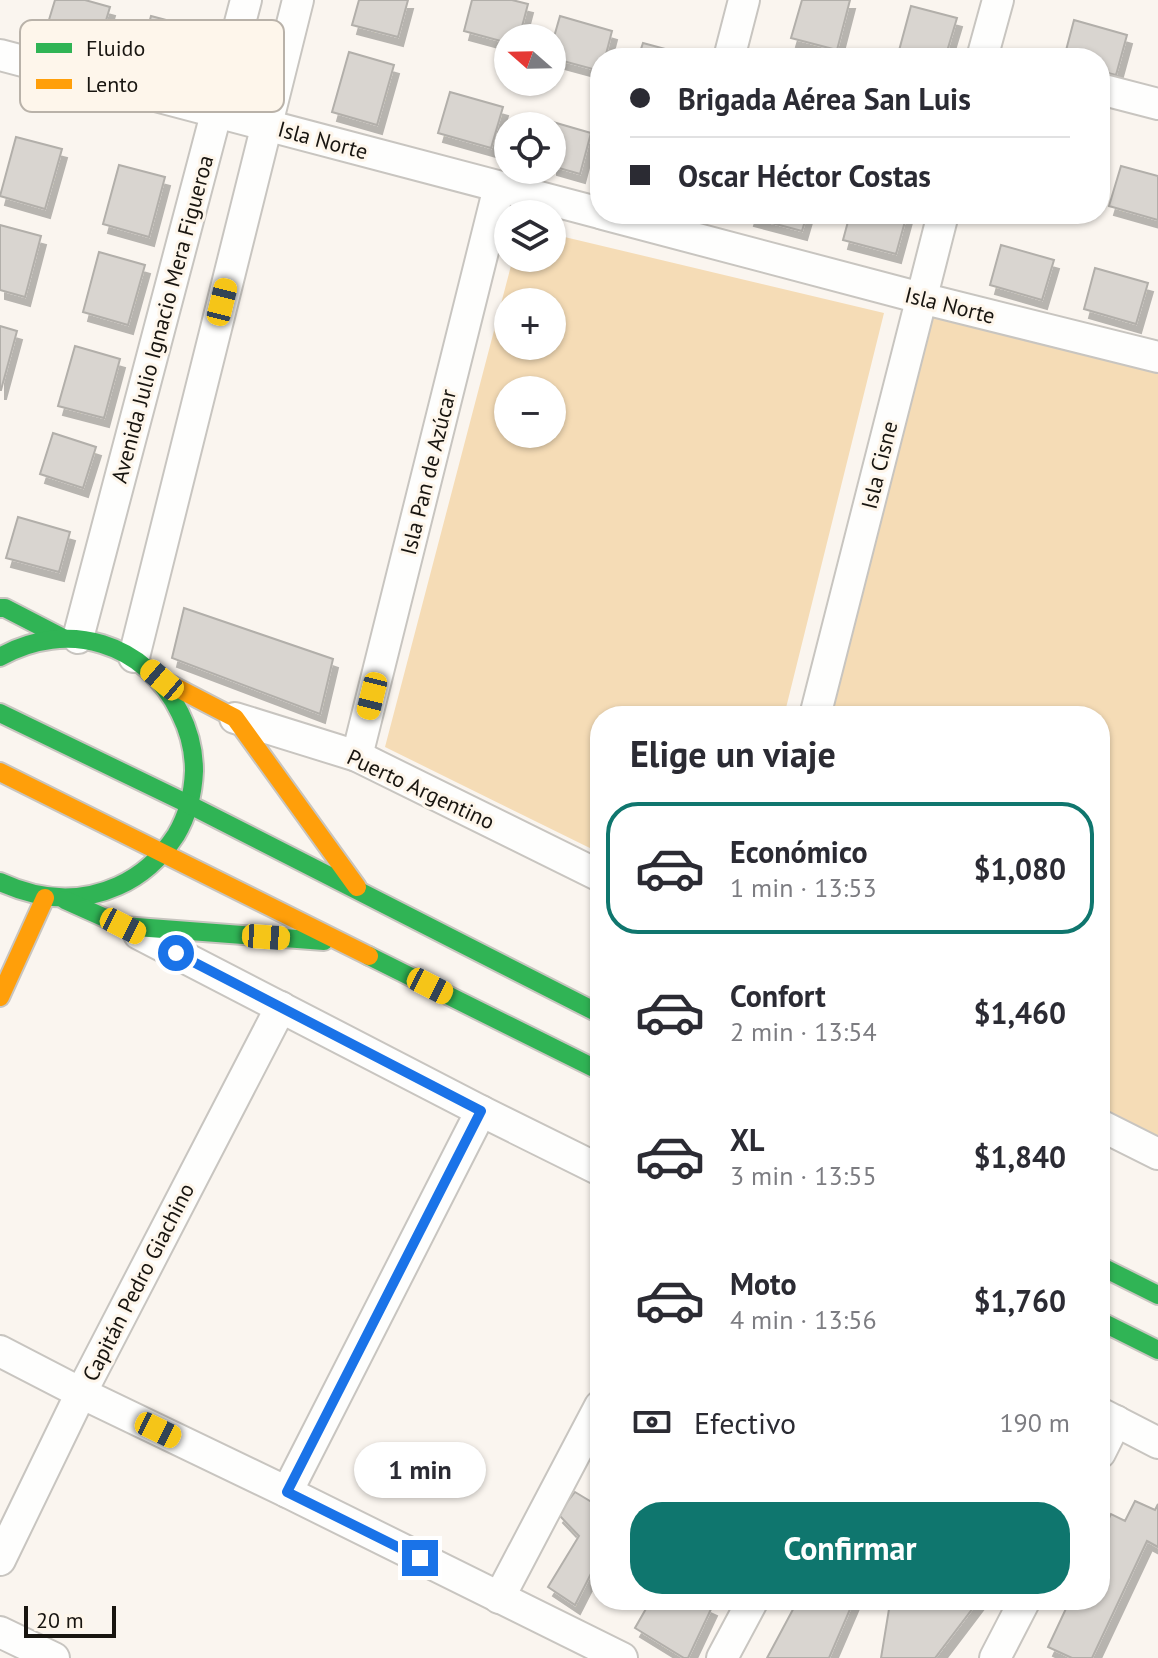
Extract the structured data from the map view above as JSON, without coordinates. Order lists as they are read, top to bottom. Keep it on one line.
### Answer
{"streets":{"street":["Isla Norte","Avenida Julio Ignacio Mera Figueroa","Isla Cisne","Isla Pan de Azúcar","Puerto Argentino","Capitán Pedro Giachino"]},"crossings":[["Isla Norte","Avenida Julio Ignacio Mera Figueroa"],["Isla Norte","Isla Cisne"],["Isla Norte","Isla Pan de Azúcar"],["Isla Pan de Azúcar","Puerto Argentino"]],"legend":["Fluido","Lento"],"scale_bar":"20 m","north":"left","page":{"map_buttons":["+","−"],"banner":["Brigada Aérea San Luis","Oscar Héctor Costas"],"heading":"Elige un viaje","list":[{"name":"Económico","note":"1 min · 13:53","value":"$1,080"},{"name":"Confort","note":"2 min · 13:54","value":"$1,460"},{"name":"XL","note":"3 min · 13:55","value":"$1,840"},{"name":"Moto","note":"4 min · 13:56","value":"$1,760"}],"pay":["Efectivo","190 m"],"bubble":"1 min","buttons":"Confirmar","scale":"20 m"}}
